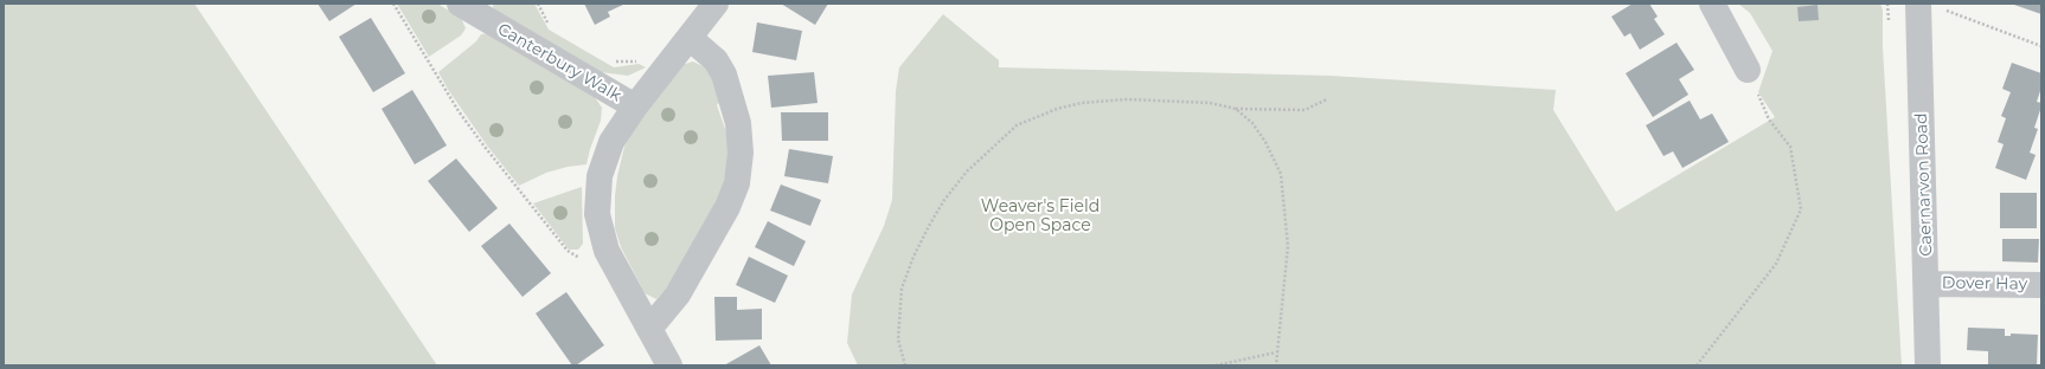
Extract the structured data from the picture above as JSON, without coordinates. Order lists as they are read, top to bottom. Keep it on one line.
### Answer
{"streets":{"street":["Canterbury Walk","Caernarvon Road","Dover Hay"]},"crossings":[["Caernarvon Road","Dover Hay"]],"parks":["Weaver's Field Open Space"]}
